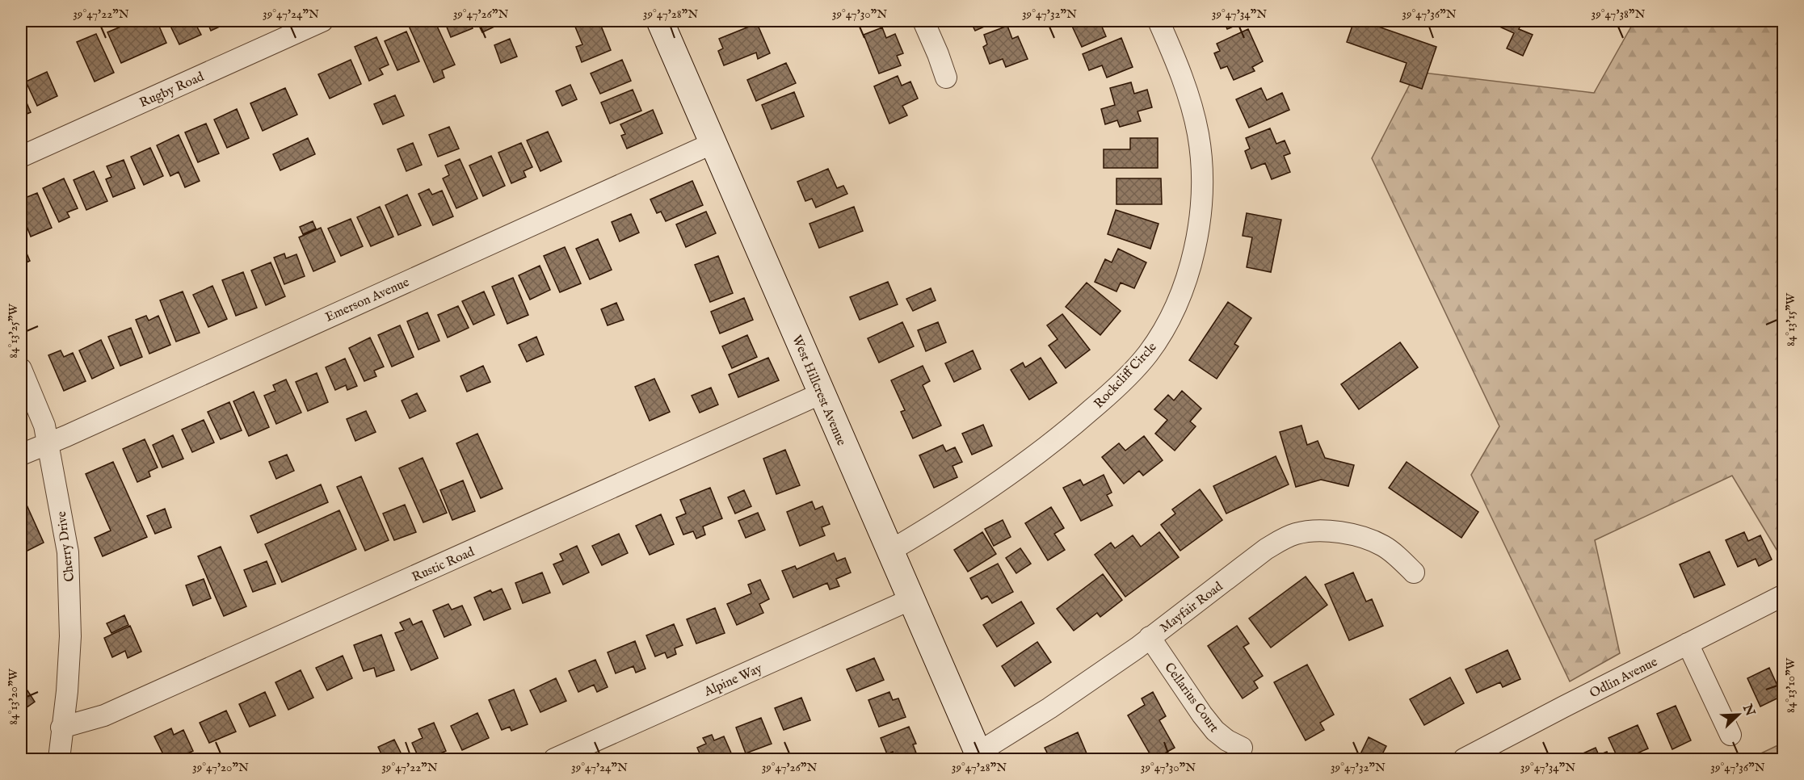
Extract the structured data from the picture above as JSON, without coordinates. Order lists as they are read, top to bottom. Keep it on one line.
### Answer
{"streets":{"street":["Rugby Road","Emerson Avenue","Rockcliff Circle","West Hillcrest Avenue","Cherry Drive","Rustic Road","Mayfair Road","Odlin Avenue","Alpine Way","Cellarius Court"]},"crossings":[["Emerson Avenue","West Hillcrest Avenue"],["Emerson Avenue","Cherry Drive"],["Rockcliff Circle","West Hillcrest Avenue"],["West Hillcrest Avenue","Rustic Road"],["West Hillcrest Avenue","Mayfair Road"],["West Hillcrest Avenue","Alpine Way"],["Cherry Drive","Rustic Road"],["Mayfair Road","Cellarius Court"]],"north":"top right","coordinates":["39°47'22\"N","39°47'24\"N","39°47'26\"N","39°47'28\"N","39°47'30\"N","39°47'32\"N","39°47'34\"N","39°47'36\"N","39°47'38\"N","84°13'15\"W","84°13'25\"W","84°13'10\"W","84°13'20\"W","39°47'20\"N"]}
